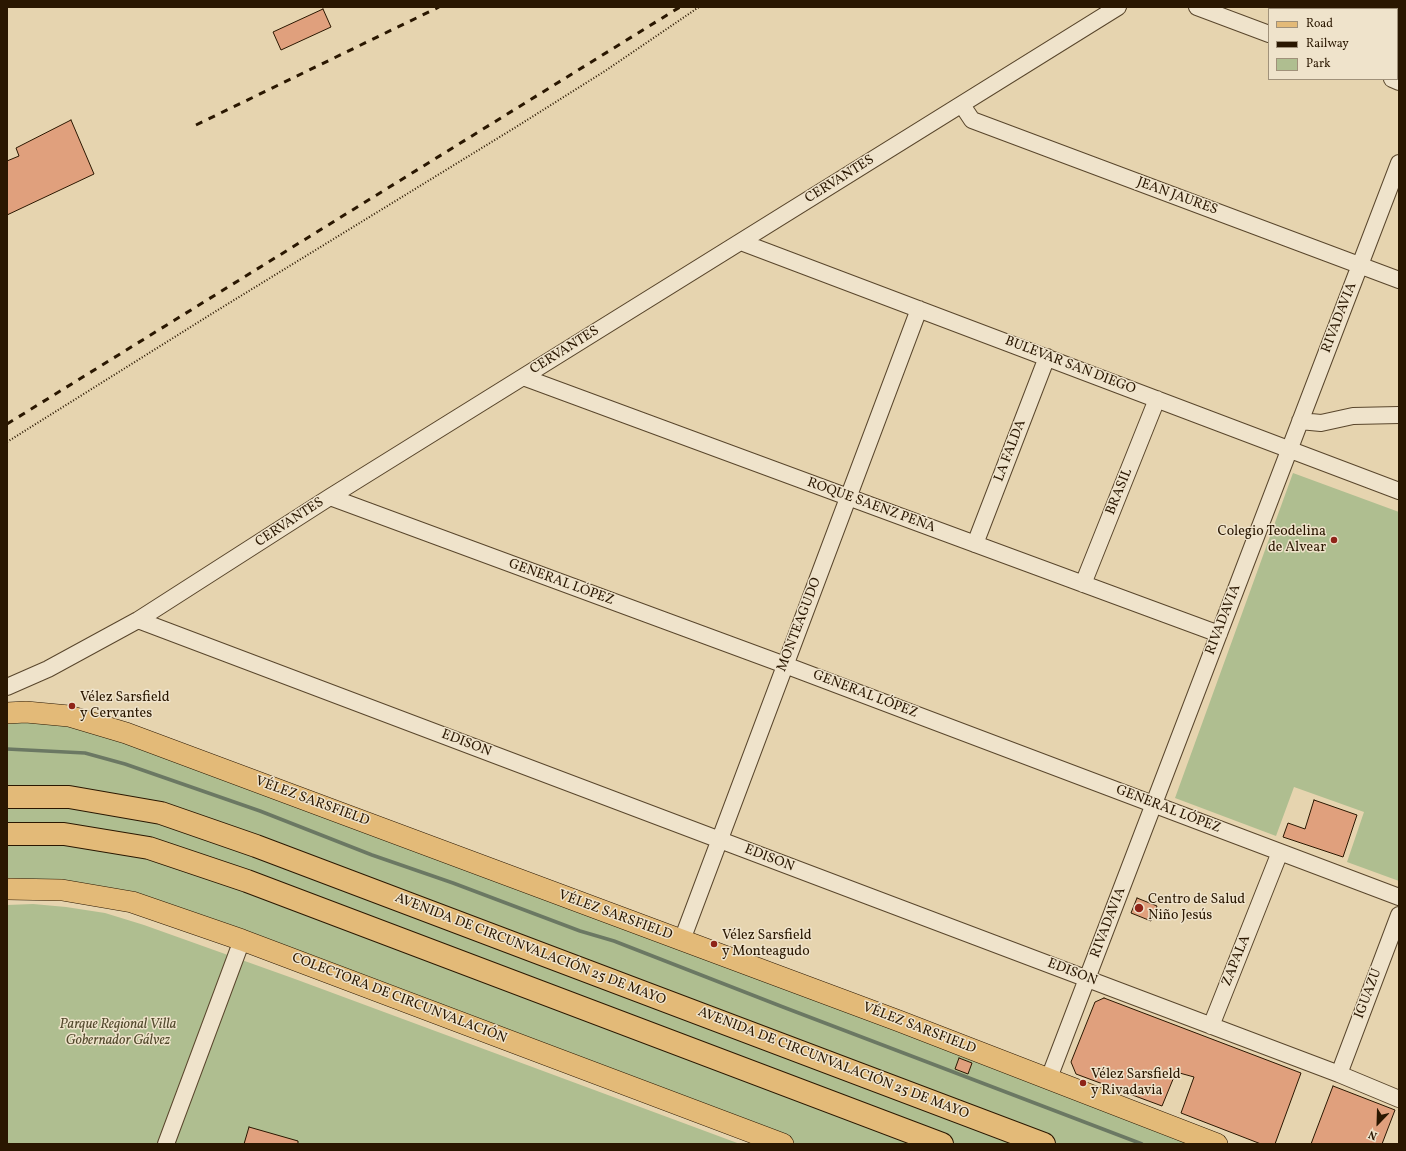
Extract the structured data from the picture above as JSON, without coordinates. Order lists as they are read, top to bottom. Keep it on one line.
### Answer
{"streets":{"highway":["AVENIDA DE CIRCUNVALACIÓN 25 DE MAYO"],"main road":["VÉLEZ SARSFIELD","COLECTORA DE CIRCUNVALACIÓN"],"street":["CERVANTES","JEAN JAURES","RIVADAVIA","BULEVAR SAN DIEGO","LA FALDA","BRASIL","ROQUE SAENZ PEÑA","GENERAL LÓPEZ","MONTEAGUDO","EDISON","ZAPALA","IGUAZU"]},"crossings":[["CERVANTES","JEAN JAURES"],["CERVANTES","BULEVAR SAN DIEGO"],["CERVANTES","ROQUE SAENZ PEÑA"],["CERVANTES","GENERAL LÓPEZ"],["CERVANTES","EDISON"],["JEAN JAURES","RIVADAVIA"],["RIVADAVIA","BULEVAR SAN DIEGO"],["RIVADAVIA","ROQUE SAENZ PEÑA"],["RIVADAVIA","GENERAL LÓPEZ"],["RIVADAVIA","EDISON"],["RIVADAVIA","VÉLEZ SARSFIELD"],["BULEVAR SAN DIEGO","LA FALDA"],["BULEVAR SAN DIEGO","BRASIL"],["BULEVAR SAN DIEGO","MONTEAGUDO"],["LA FALDA","ROQUE SAENZ PEÑA"],["BRASIL","ROQUE SAENZ PEÑA"],["ROQUE SAENZ PEÑA","MONTEAGUDO"],["GENERAL LÓPEZ","MONTEAGUDO"],["GENERAL LÓPEZ","ZAPALA"],["MONTEAGUDO","EDISON"],["MONTEAGUDO","VÉLEZ SARSFIELD"],["EDISON","ZAPALA"],["EDISON","IGUAZU"]],"parks":["Parque Regional Villa Gobernador Gálvez"],"places":["Colegio Teodelina de Alvear","Vélez Sarsfield y Cervantes","Centro de Salud Niño Jesús","Vélez Sarsfield y Monteagudo","Vélez Sarsfield y Rivadavia"],"legend":["Road","Railway","Park"],"north":"bottom left"}
